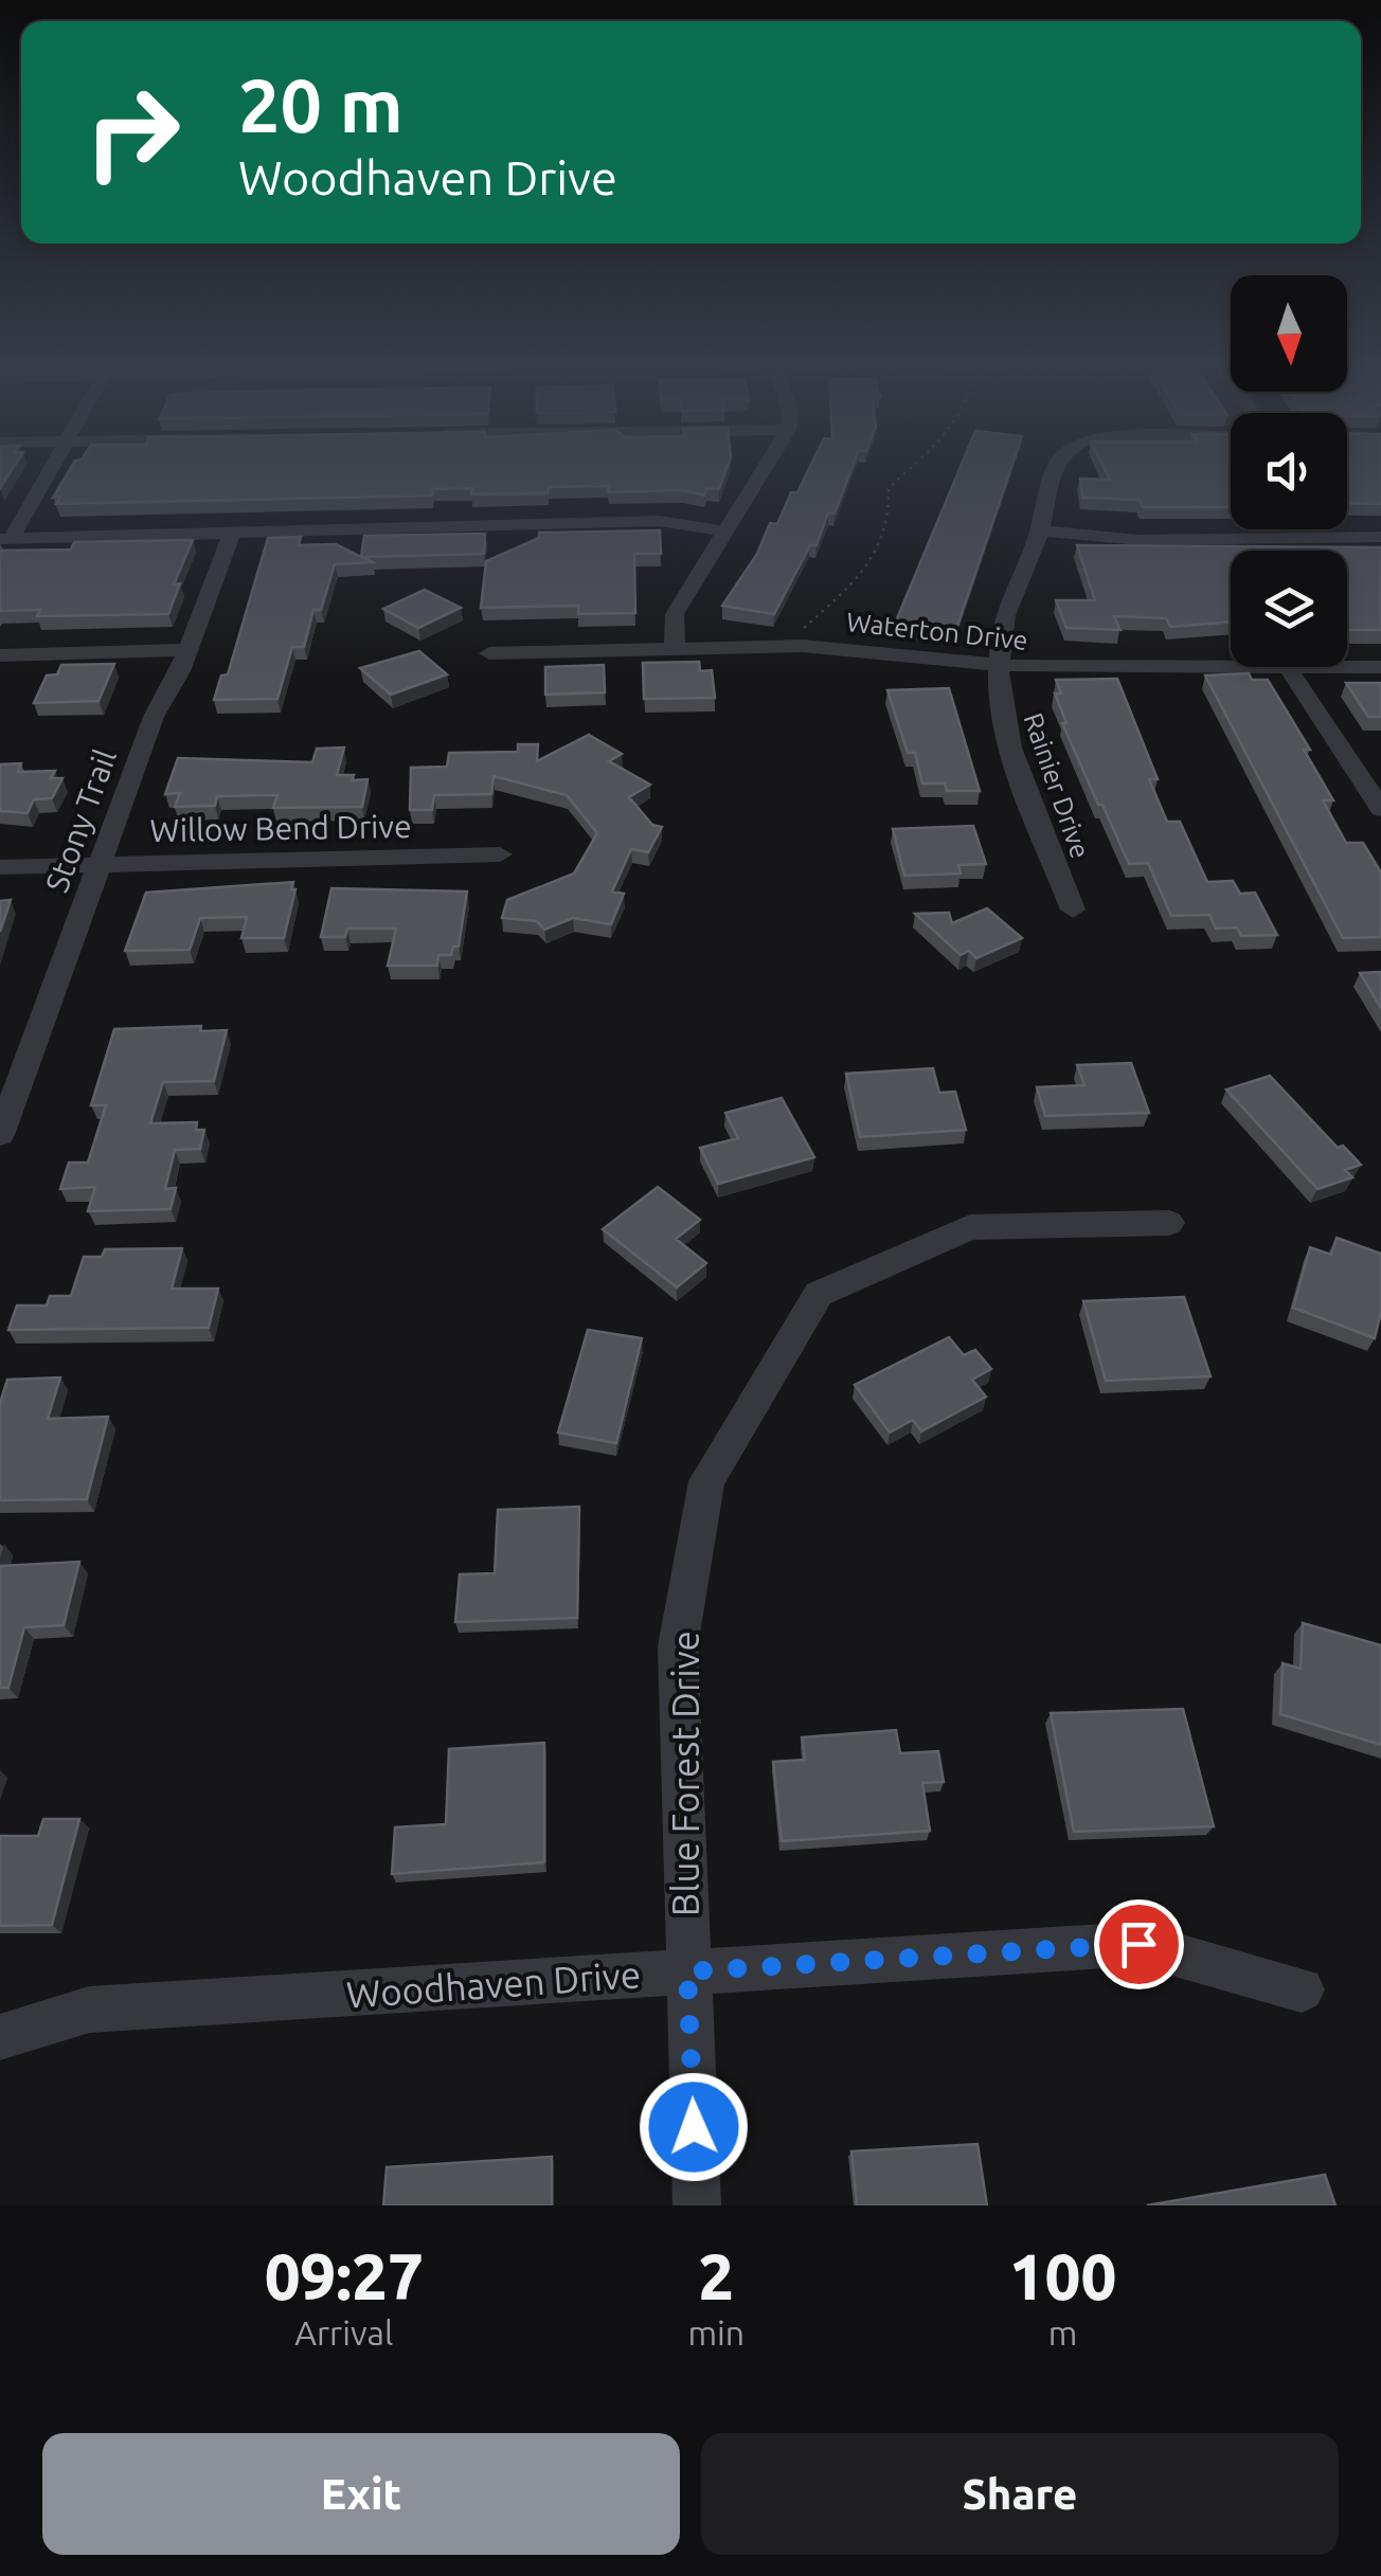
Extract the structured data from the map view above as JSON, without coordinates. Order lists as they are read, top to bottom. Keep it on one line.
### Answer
{"streets":{"street":["Waterton Drive","Rainier Drive","Stony Trail","Willow Bend Drive","Blue Forest Drive","Woodhaven Drive"]},"crossings":[["Waterton Drive","Rainier Drive"],["Stony Trail","Willow Bend Drive"],["Blue Forest Drive","Woodhaven Drive"]],"north":"bottom","page":{"turn":["20 m","Woodhaven Drive"],"eta":["09:27","Arrival","2","min","100","m"],"buttons":["Exit","Share"]}}
